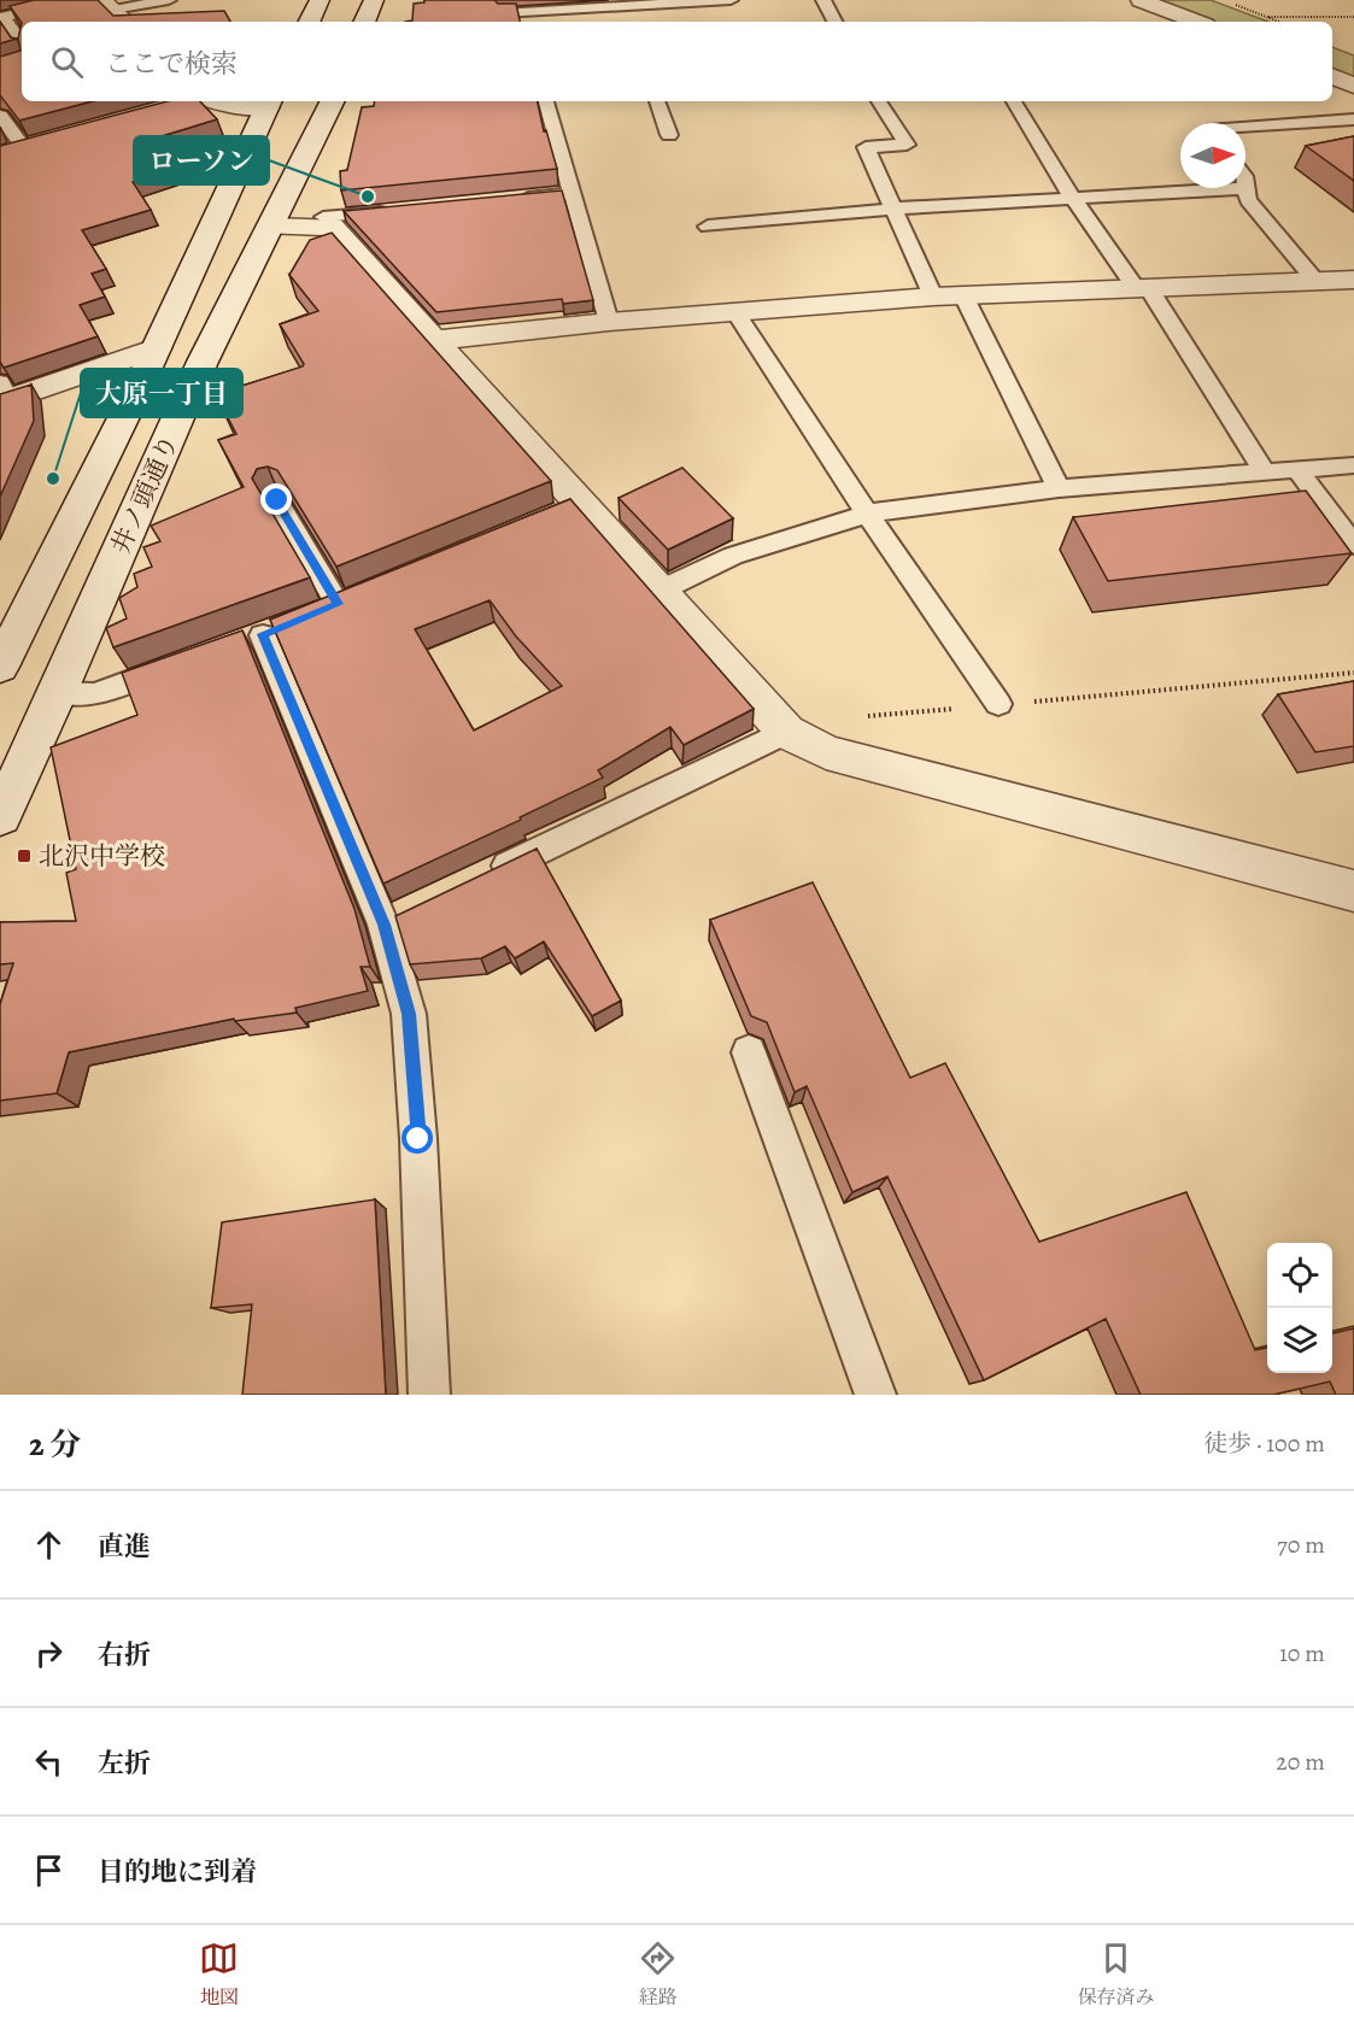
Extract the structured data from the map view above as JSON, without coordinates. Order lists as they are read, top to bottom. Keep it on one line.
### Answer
{"streets":{"street":["井ノ頭通り"]},"places":{"other":["ローソン","大原一丁目"],"transit":["北沢中学校"]},"north":"right","page":{"search":"ここで検索","heading":["2 分","徒歩 · 100 m"],"list":[["直進","70 m"],["右折","10 m"],["左折","20 m"],"目的地に到着"],"nav":["地図","経路","保存済み"]}}
